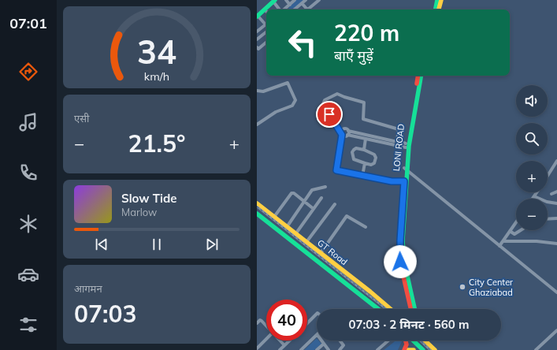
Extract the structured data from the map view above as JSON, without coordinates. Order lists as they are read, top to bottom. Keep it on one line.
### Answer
{"streets":{"main road":["LONI ROAD","GT Road"]},"places":["City Center Ghaziabad"],"page":{"tabs":"07:01","turn":["220 m","बाएँ मुड़ें"],"map_buttons":["+","−"],"tile":["एसी",["आगमन","07:03"]],"heat":["−","21.5°","+"],"song":["Slow Tide","Marlow"],"limit":"40","trip":"07:03 · 2 मिनट · 560 m","gauge":["34","km/h"]}}
